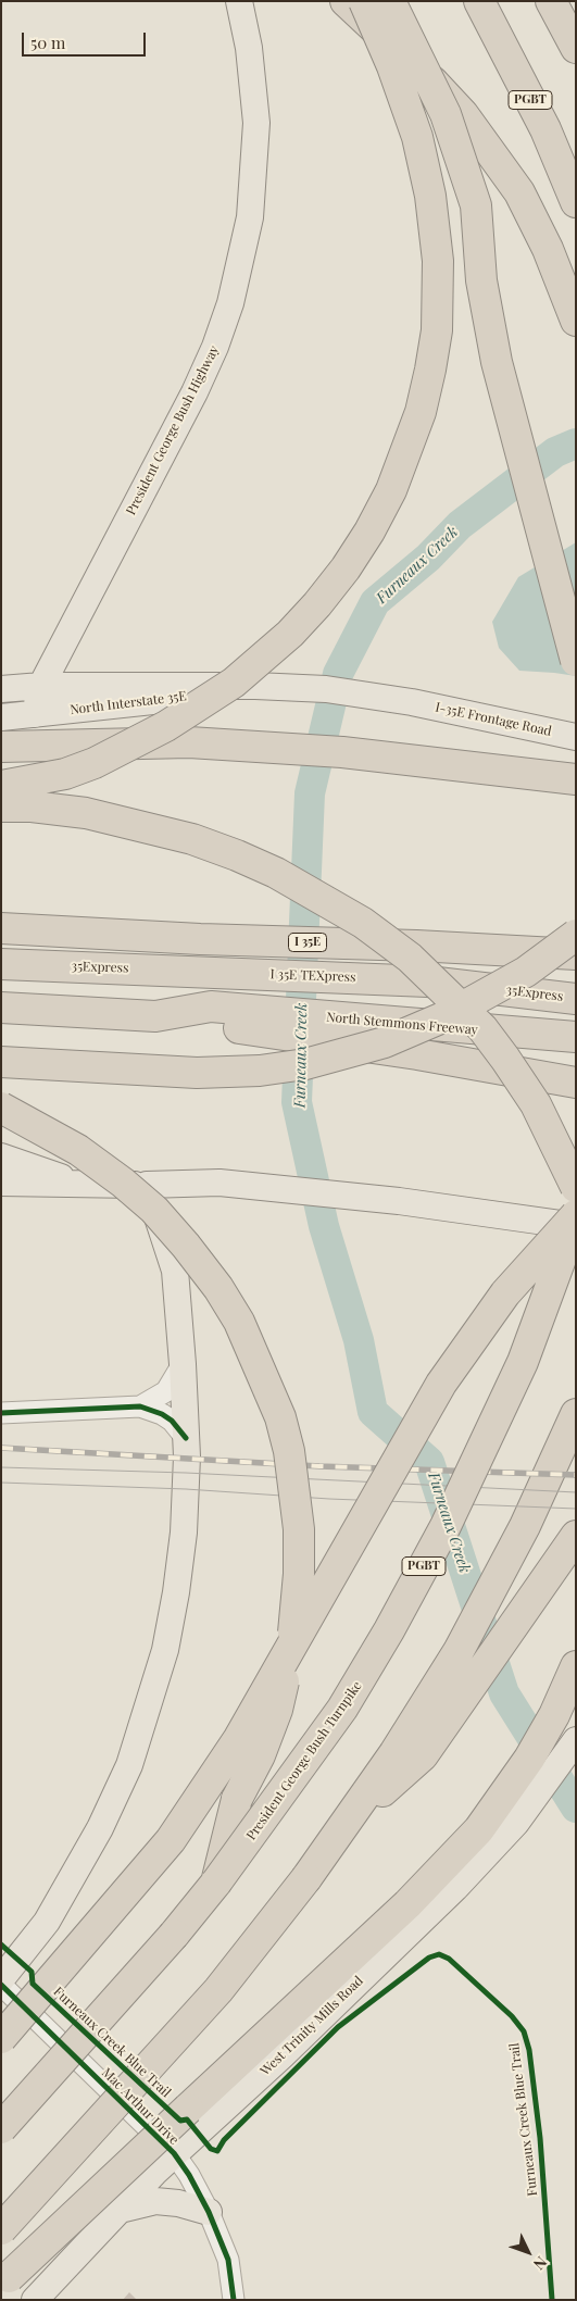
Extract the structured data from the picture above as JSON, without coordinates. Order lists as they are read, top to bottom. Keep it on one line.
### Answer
{"streets":{"highway":["PGBT","I 35E","35Express","I 35E TEXpress","North Stemmons Freeway","President George Bush Turnpike"],"main road":["President George Bush Highway","North Interstate 35E","I-35E Frontage Road","West Trinity Mills Road"],"street":["Mac Arthur Drive"],"cycle path":["Furneaux Creek Blue Trail"]},"crossings":[["President George Bush Highway","North Interstate 35E"],["North Interstate 35E","I-35E Frontage Road"],["35Express","I 35E TEXpress"],["West Trinity Mills Road","Mac Arthur Drive"]],"water":["Furneaux Creek"],"scale_bar":"50 m","north":"bottom right"}
